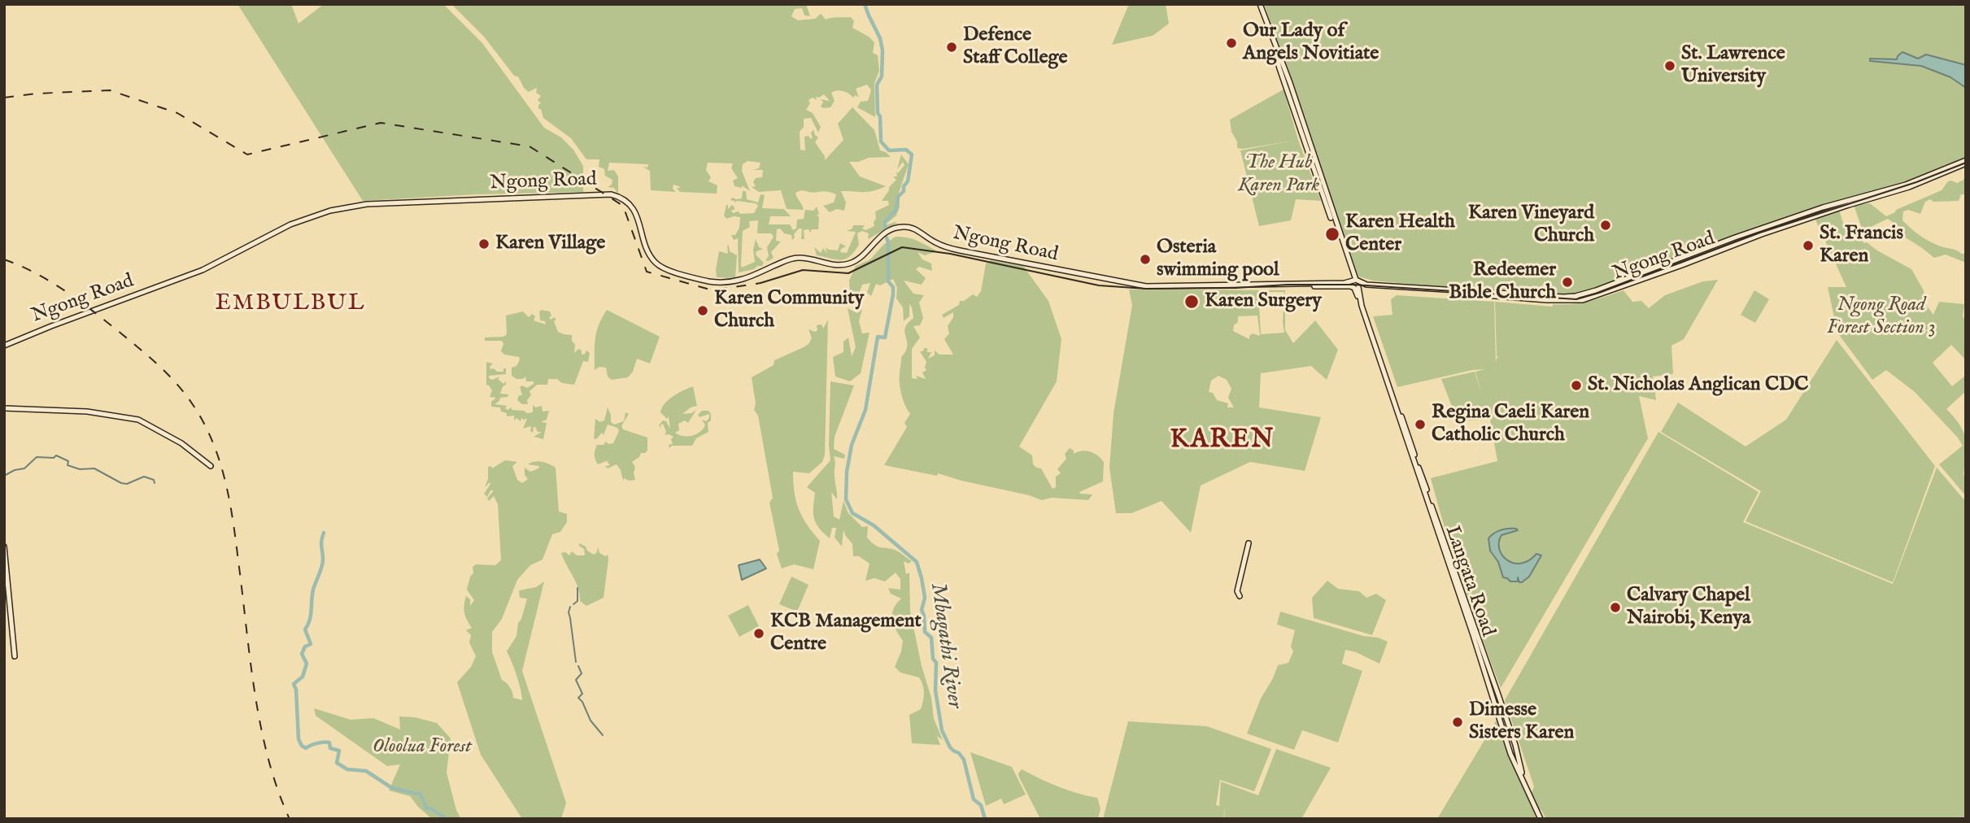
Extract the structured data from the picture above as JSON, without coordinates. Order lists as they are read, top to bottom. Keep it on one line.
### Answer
{"streets":{"main road":["Ngong Road","Langata Road"]},"crossings":[["Ngong Road","Langata Road"]],"districts":["EMBULBUL","KAREN"],"water":["Mbagathi River"],"parks":["The Hub Karen Park","Ngong Road Forest Section 3","Oloolua Forest"],"places":["Our Lady of Angels Novitiate","Defence Staff College","St. Lawrence University","Karen Vineyard Church","Karen Health Center","Karen Village","St. Francis Karen","Osteria swimming pool","Redeemer Bible Church","Karen Surgery","Karen Community Church","St. Nicholas Anglican CDC","Regina Caeli Karen Catholic Church","Calvary Chapel Nairobi, Kenya","KCB Management Centre","Dimesse Sisters Karen"]}
